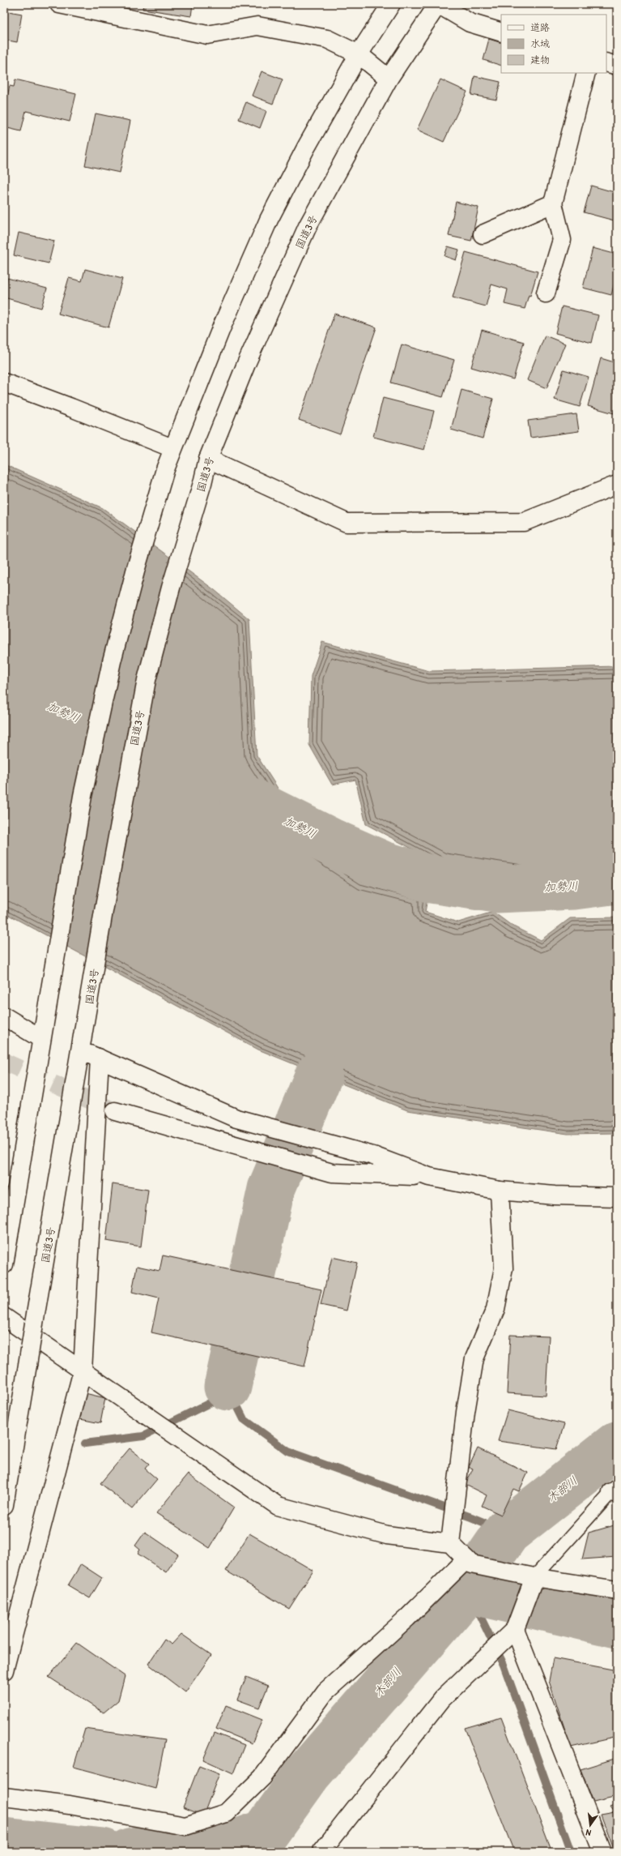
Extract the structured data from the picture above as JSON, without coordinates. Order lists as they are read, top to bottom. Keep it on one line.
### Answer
{"streets":{"main road":["国道3号"]},"water":["加勢川","木部川"],"legend":["道路","水域","建物"],"north":"bottom"}
